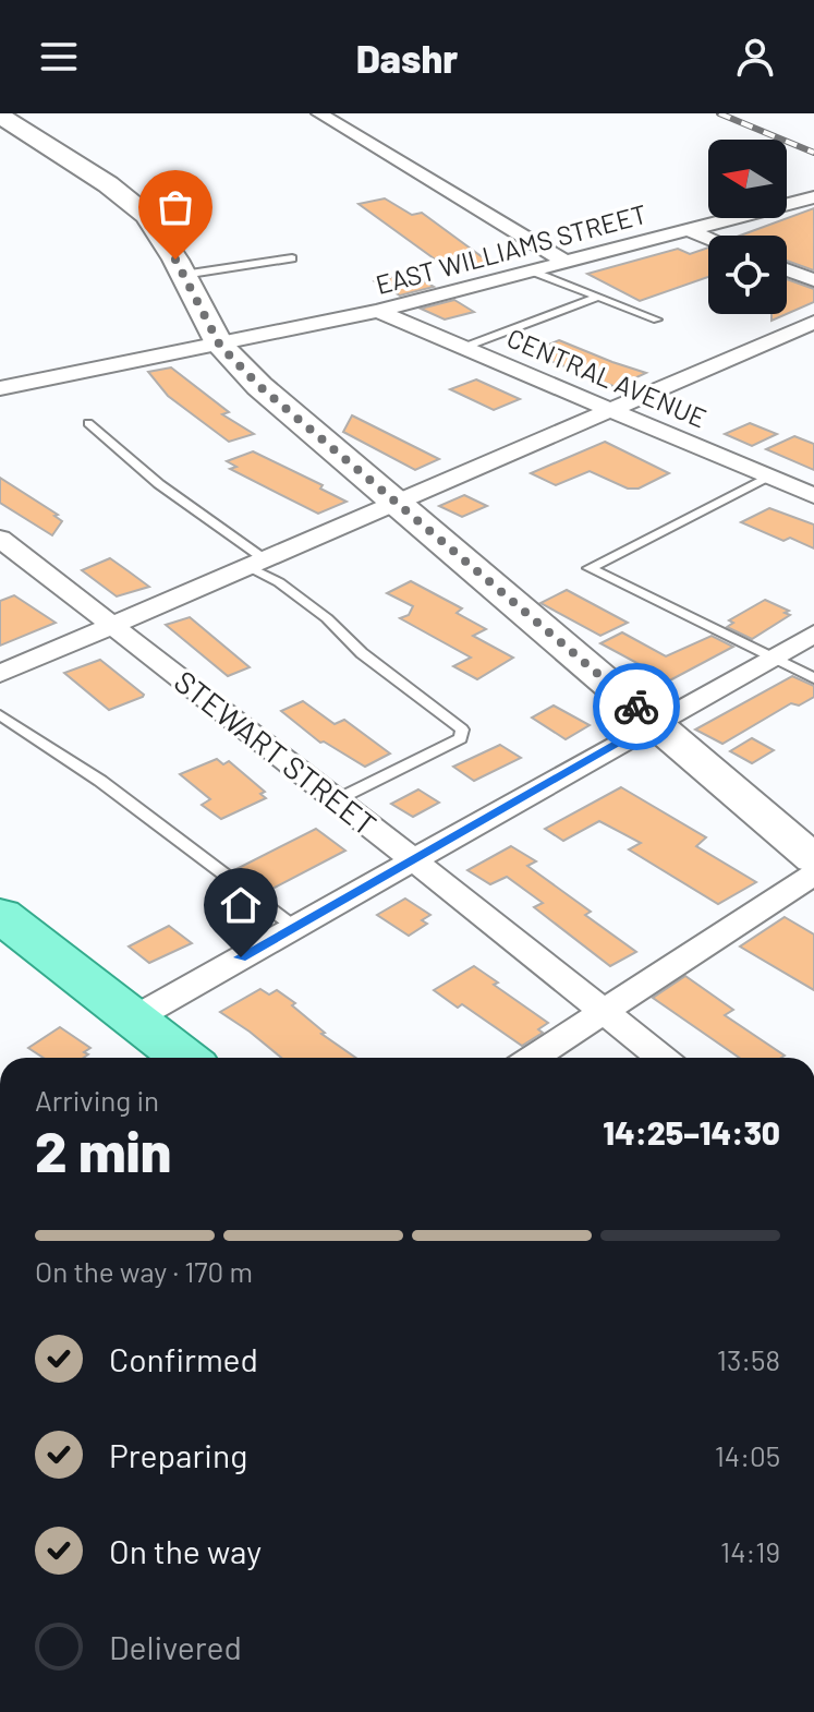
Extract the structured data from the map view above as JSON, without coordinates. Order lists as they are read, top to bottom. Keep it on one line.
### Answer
{"streets":{"street":["EAST WILLIAMS STREET","CENTRAL AVENUE","STEWART STREET"]},"crossings":[["EAST WILLIAMS STREET","CENTRAL AVENUE"]],"north":"left","page":{"header":"Dashr","heading":["2 min","Arriving in","14:25–14:30"],"bar":"On the way · 170 m","list":[["Confirmed","13:58"],["Preparing","14:05"],["On the way","14:19"],"Delivered"]}}
